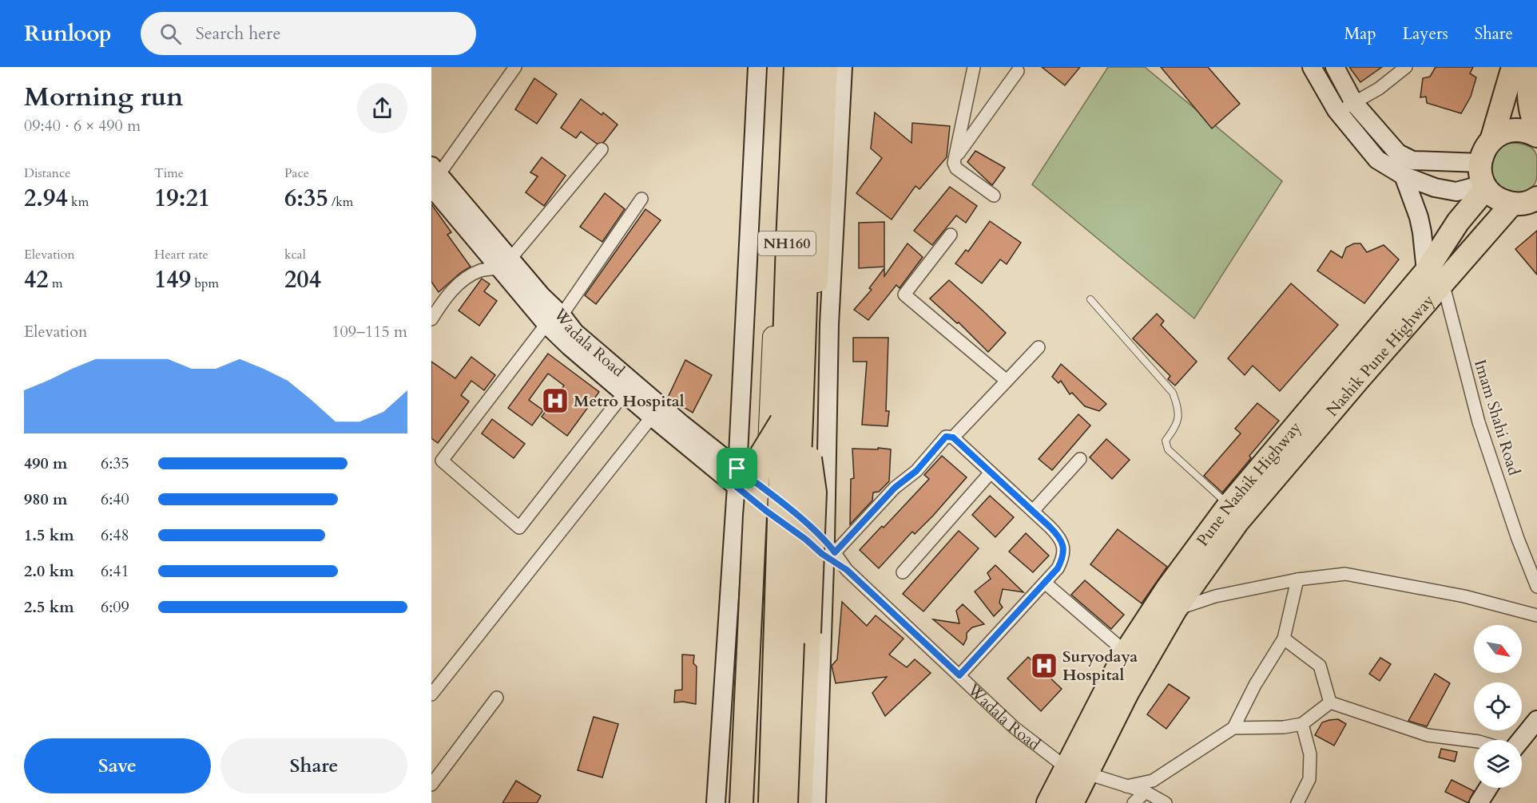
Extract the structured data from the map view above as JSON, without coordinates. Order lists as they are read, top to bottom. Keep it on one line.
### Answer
{"streets":{"highway":["NH160","Nashik Pune Highway","Pune Nashik Highway"],"street":["Wadala Road","Imam Shahi Road"]},"crossings":[["Wadala Road","Nashik Pune Highway"],["Wadala Road","Pune Nashik Highway"],["Nashik Pune Highway","Imam Shahi Road"],["Nashik Pune Highway","Pune Nashik Highway"],["Imam Shahi Road","Pune Nashik Highway"]],"places":{"hospital":["Metro Hospital","Suryodaya Hospital"]},"north":"bottom right","page":{"header":"Runloop","search":"Search here","nav":["Map","Layers","Share"],"heading":["Morning run","09:40 · 6 × 490 m"],"stats":[["Distance","2.94 km"],["Time","19:21"],["Pace","6:35 /km"],["Elevation","42 m"],["Heart rate","149 bpm"],["kcal","204"]],"chart":["Elevation","109–115 m"],"list":[{"name":"490 m","note":"6:35"},{"name":"980 m","note":"6:40"},{"name":"1.5 km","note":"6:48"},{"name":"2.0 km","note":"6:41"},{"name":"2.5 km","note":"6:09"}],"buttons":["Save","Share"]}}
